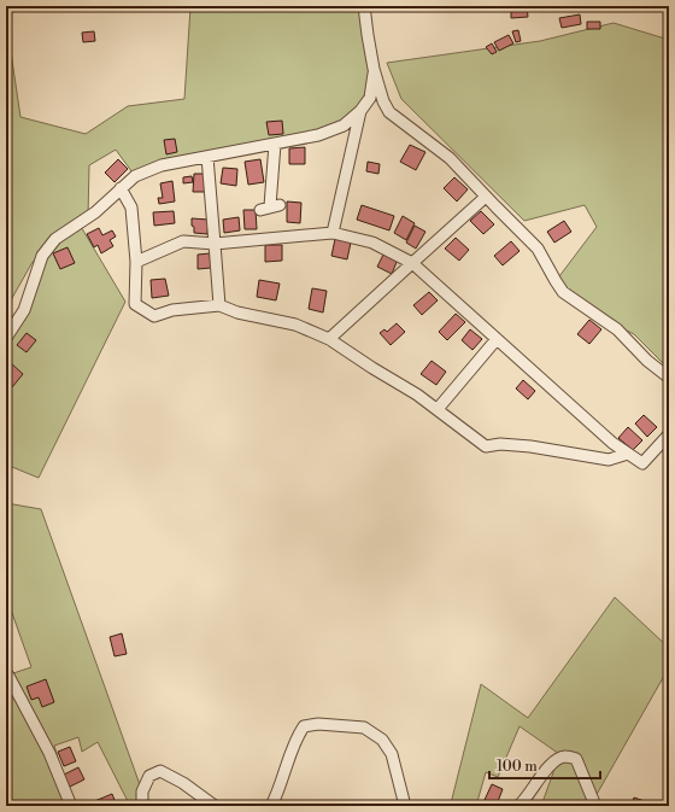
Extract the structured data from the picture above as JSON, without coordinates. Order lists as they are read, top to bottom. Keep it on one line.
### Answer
{"scale_bar":"100 m"}
